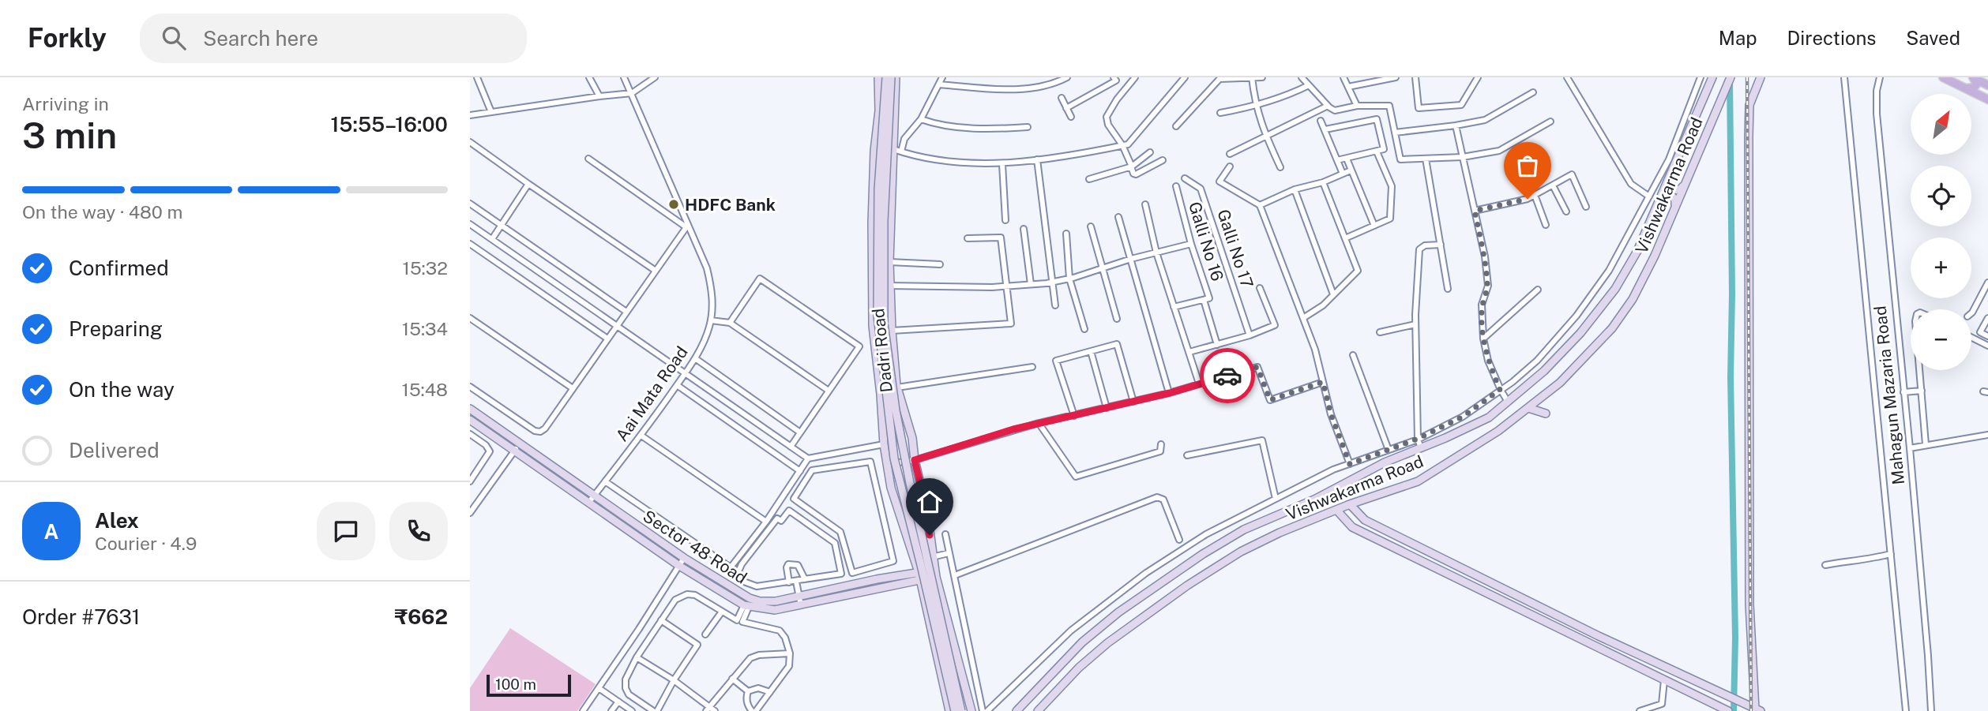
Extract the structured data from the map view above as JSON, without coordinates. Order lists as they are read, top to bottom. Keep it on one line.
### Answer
{"streets":{"street":["Vishwakarma Road","Galli No 16","Galli No 17","Dadri Road","Aai Mata Road","Mahagun Mazaria Road","Sector 48 Road"]},"crossings":[["Dadri Road","Sector 48 Road"],["Aai Mata Road","Sector 48 Road"]],"places":["HDFC Bank"],"scale_bar":"100 m","north":"top right","page":{"header":"Forkly","search":"Search here","nav":["Map","Directions","Saved"],"heading":["3 min","Arriving in","15:55–16:00"],"panel":["Alex","Courier · 4.9","Order #7631","₹662"],"map_buttons":["+","−"],"bar":"On the way · 480 m","list":[["Confirmed","15:32"],["Preparing","15:34"],["On the way","15:48"],"Delivered"],"round":"A","scale":"100 m"}}
